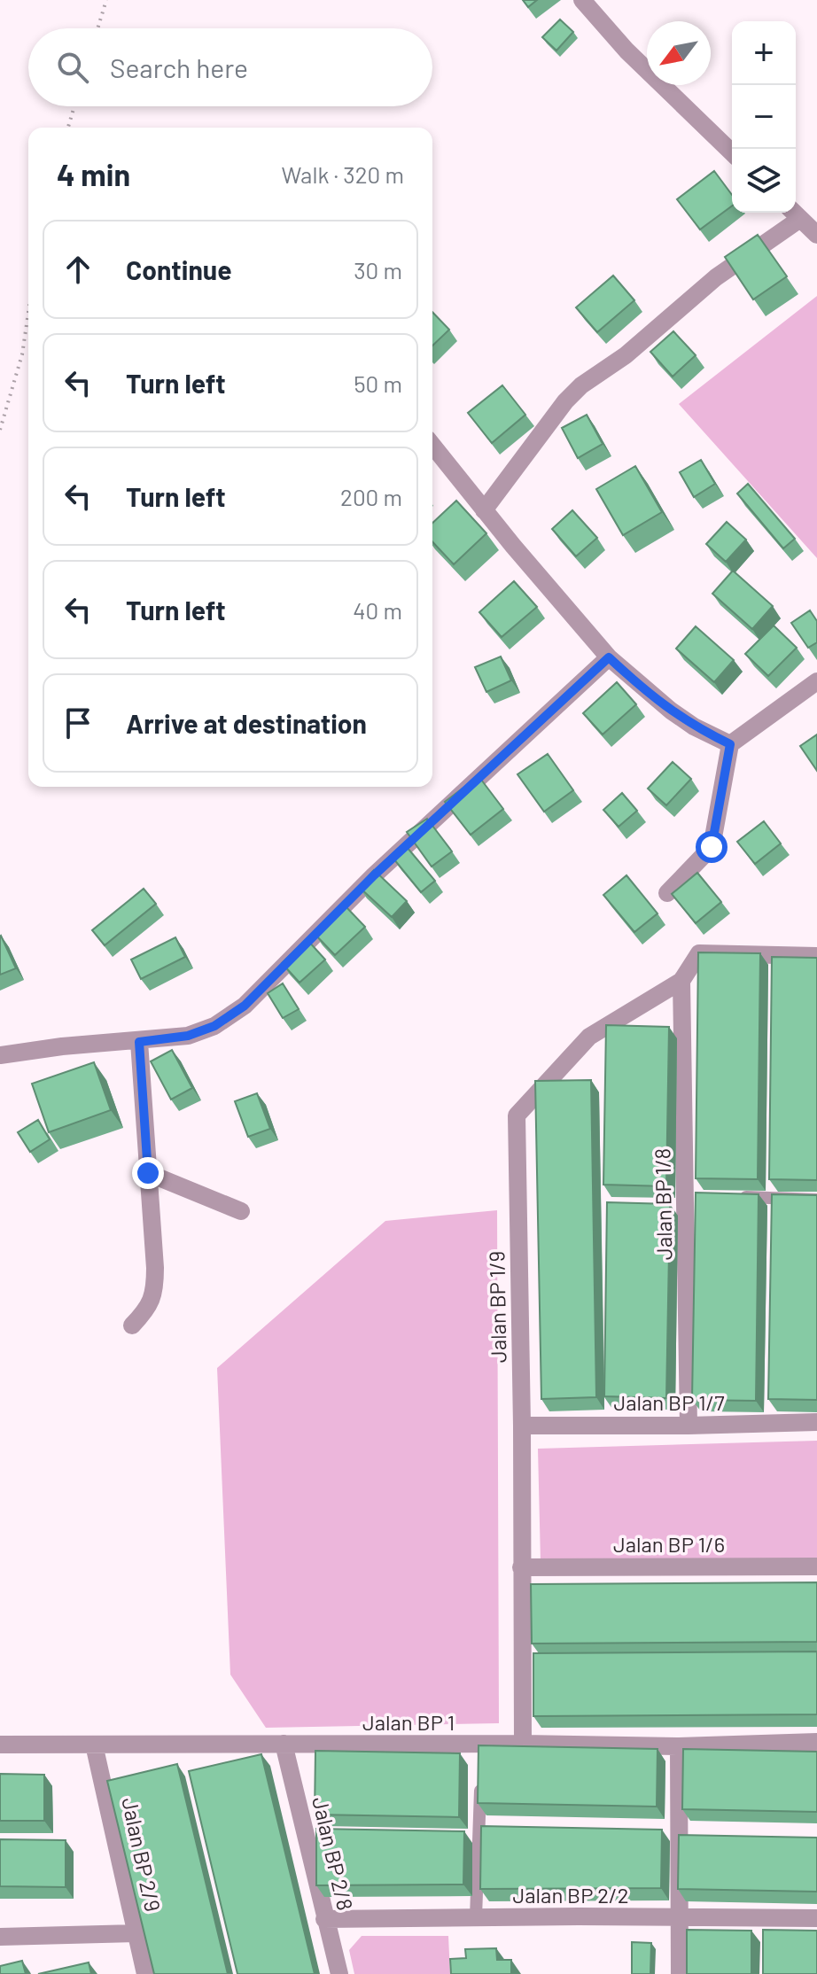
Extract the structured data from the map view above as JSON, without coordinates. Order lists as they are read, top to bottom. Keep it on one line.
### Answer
{"streets":{"street":["Jalan BP 1/8","Jalan BP 1/9","Jalan BP 1/7","Jalan BP 1/6","Jalan BP 1","Jalan BP 2/8","Jalan BP 2/9","Jalan BP 2/2"]},"crossings":[["Jalan BP 1/8","Jalan BP 1/9"],["Jalan BP 1/8","Jalan BP 1/7"],["Jalan BP 1/9","Jalan BP 1/7"],["Jalan BP 1/9","Jalan BP 1/6"],["Jalan BP 1/9","Jalan BP 1"],["Jalan BP 1","Jalan BP 2/8"],["Jalan BP 1","Jalan BP 2/9"],["Jalan BP 2/8","Jalan BP 2/2"]],"north":"bottom left","page":{"map_buttons":["+","−"],"search":"Search here","heading":["4 min","Walk · 320 m"],"list":[["Continue","30 m"],["Turn left","50 m"],["Turn left","200 m"],["Turn left","40 m"],"Arrive at destination"]}}
